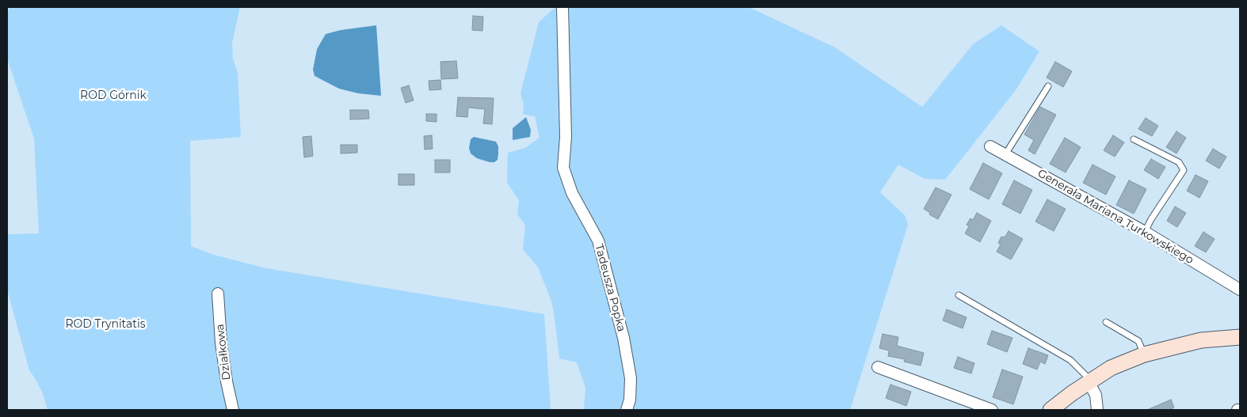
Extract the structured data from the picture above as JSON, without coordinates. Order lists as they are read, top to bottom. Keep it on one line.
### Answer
{"streets":{"street":["Generała Mariana Turkowskiego","Tadeusza Popka","Działkowa"]},"parks":["ROD Górnik","ROD Trynitatis"]}
